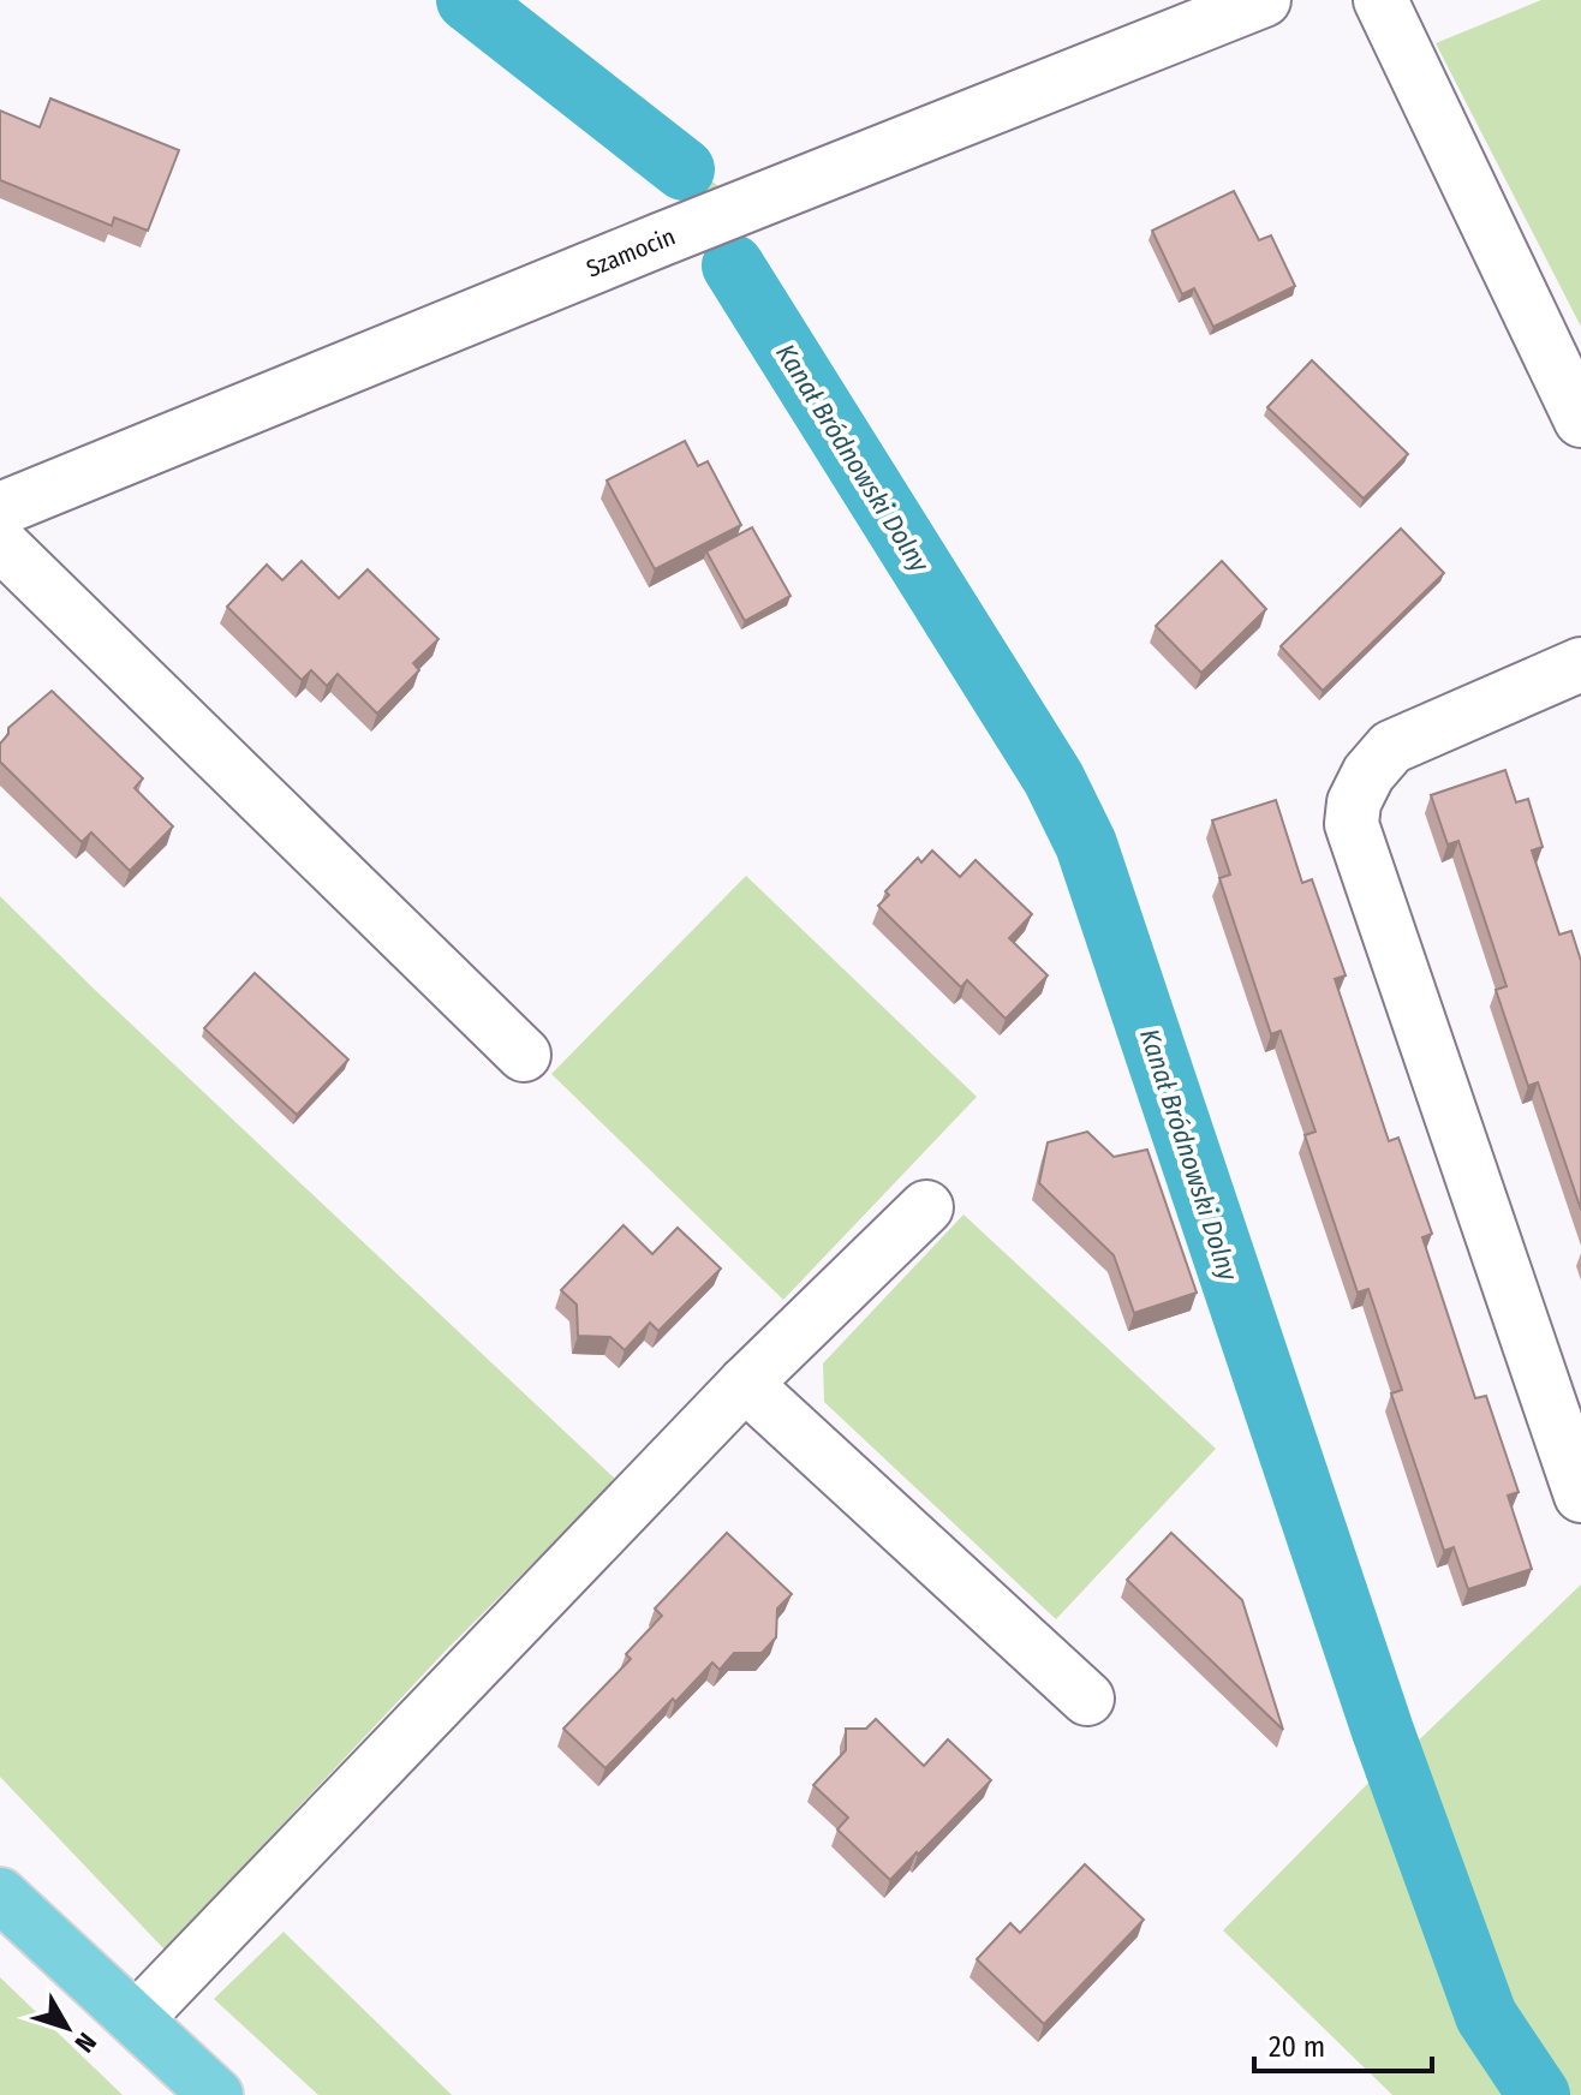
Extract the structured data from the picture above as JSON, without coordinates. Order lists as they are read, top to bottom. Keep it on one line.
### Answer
{"streets":{"street":["Szamocin"]},"water":["Kanał Bródnowski Dolny"],"scale_bar":"20 m","north":"bottom right"}
